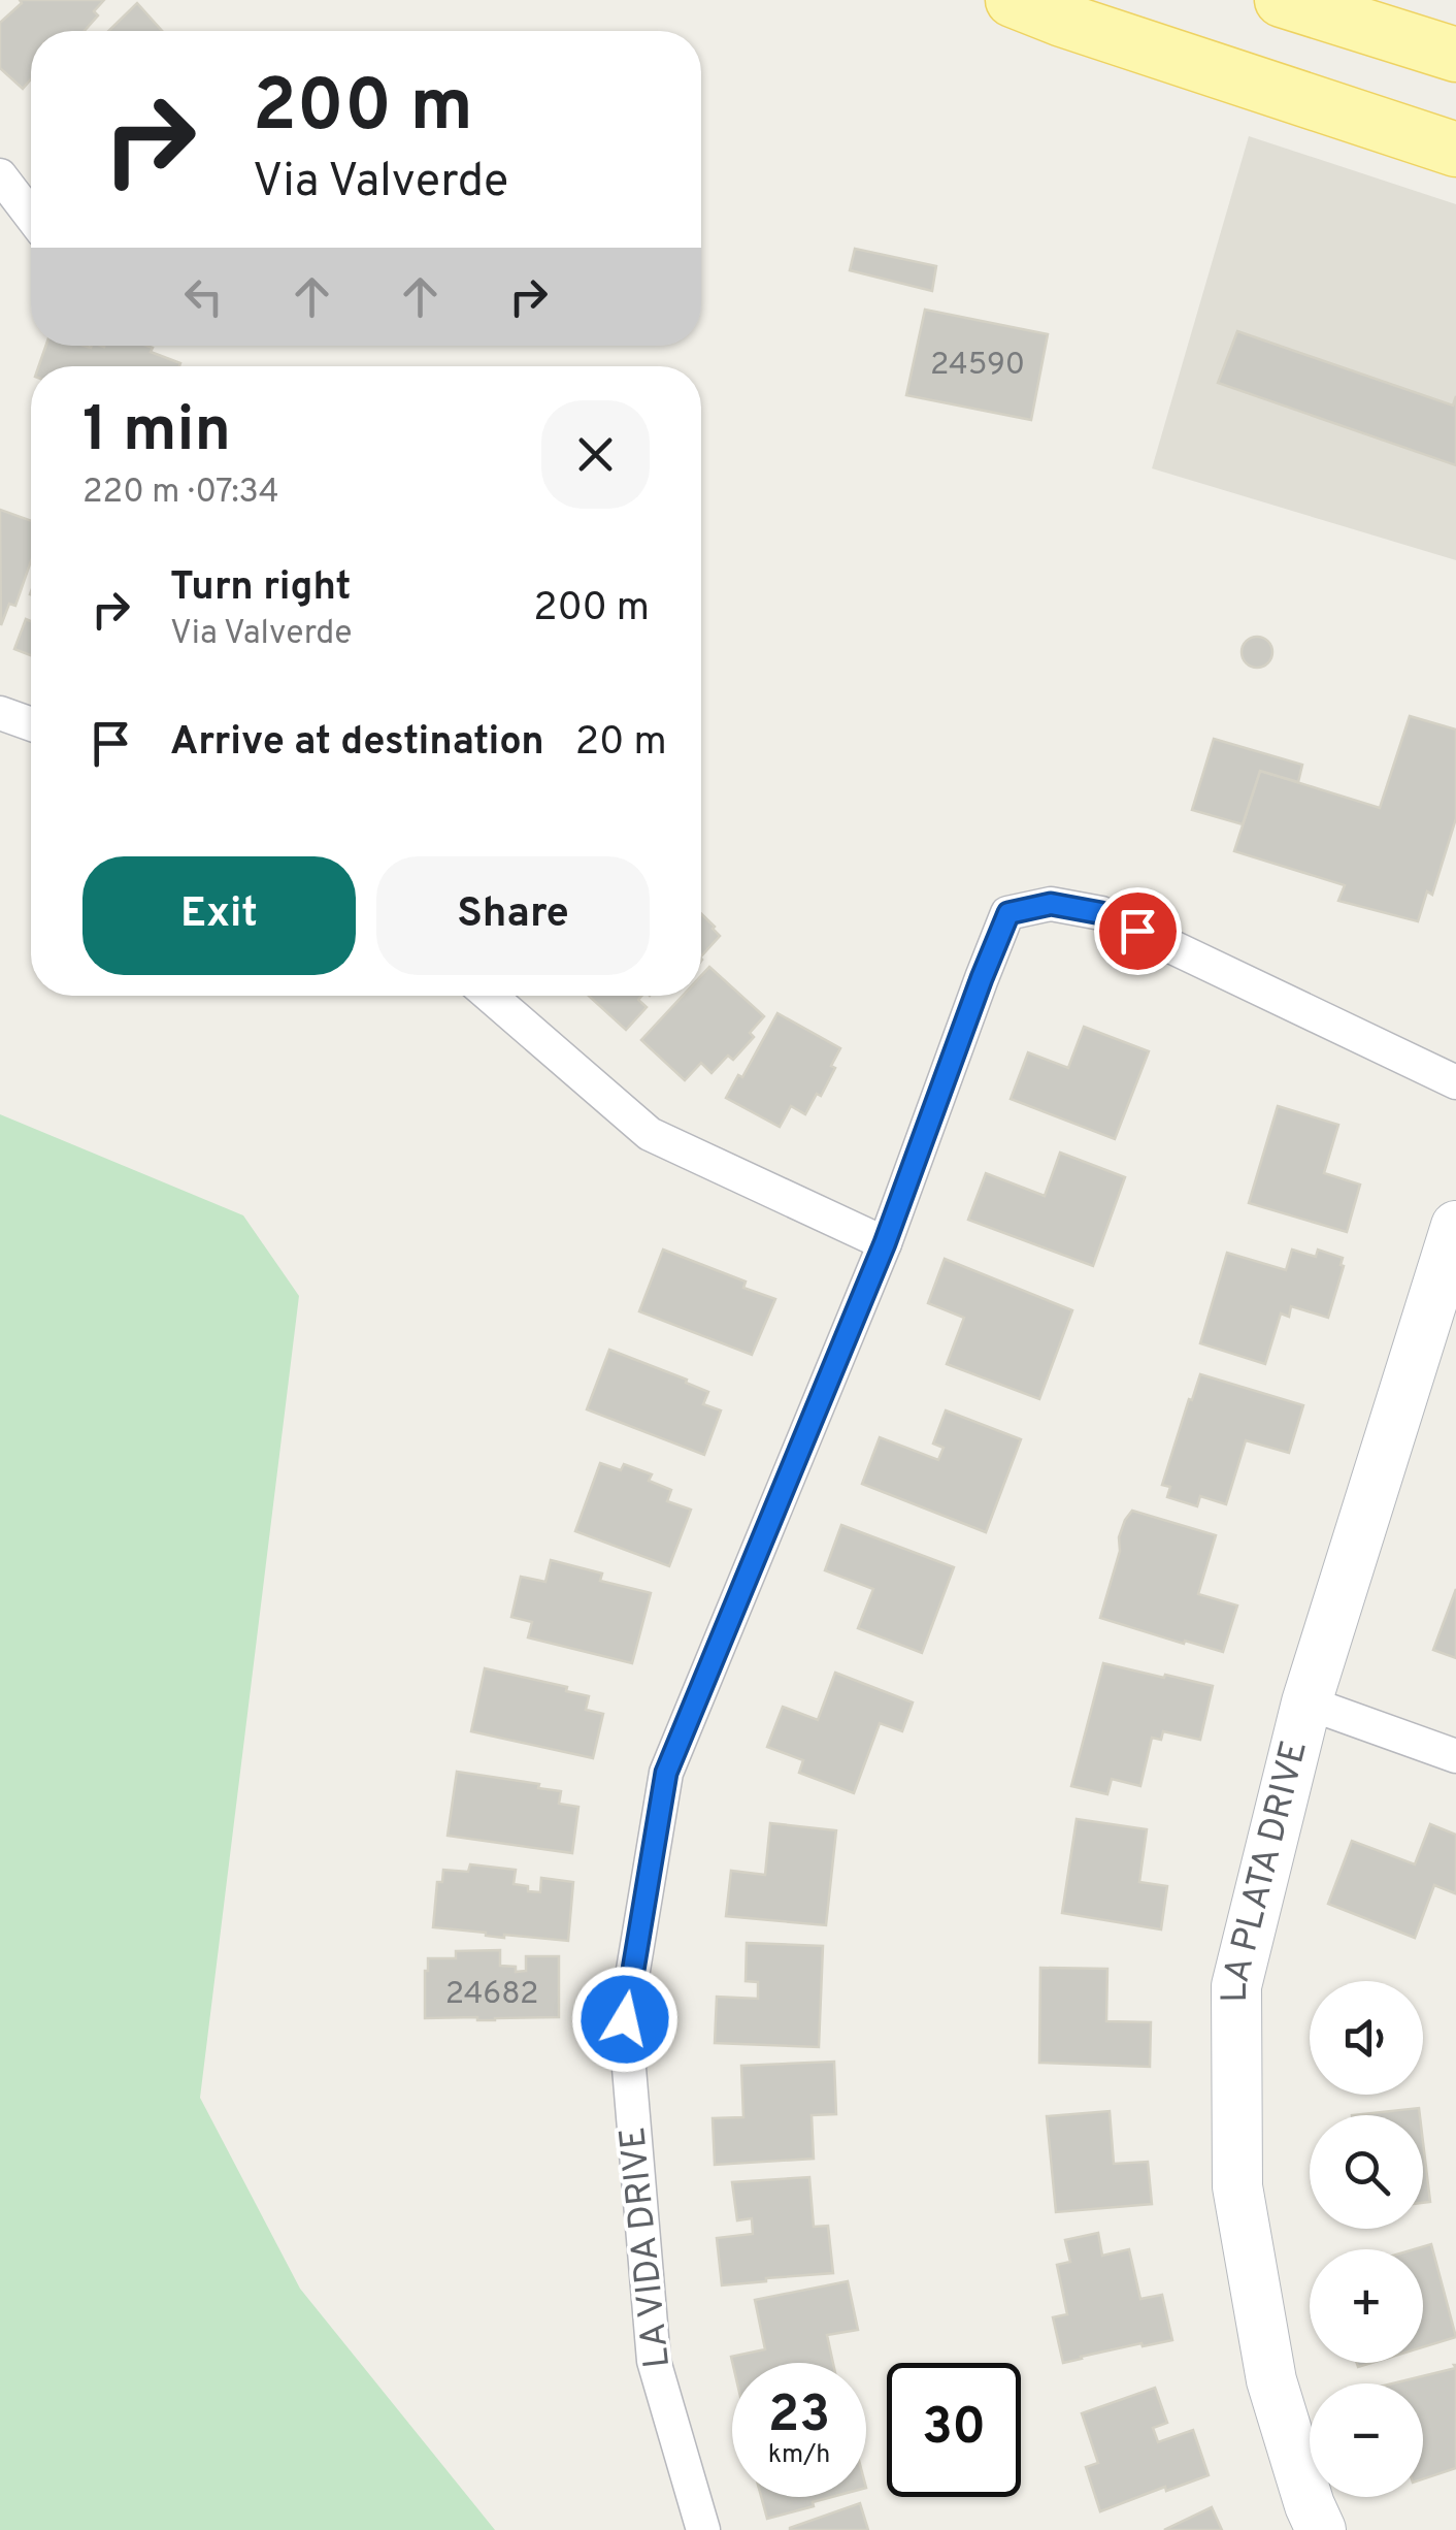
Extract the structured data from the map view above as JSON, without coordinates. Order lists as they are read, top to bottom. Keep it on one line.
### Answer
{"streets":{"street":["LA PLATA DRIVE","LA VIDA DRIVE"]},"house_numbers":["24590","24682"],"page":{"turn":["200 m","Via Valverde"],"heading":["1 min","220 m · 07:34"],"list":[{"name":"Turn right","note":"Via Valverde","value":"200 m"},{"name":"Arrive at destination","value":"20 m"}],"buttons":["Exit","Share"],"map_buttons":["+","−"],"speed":"23 km/h","limit":"30"}}
